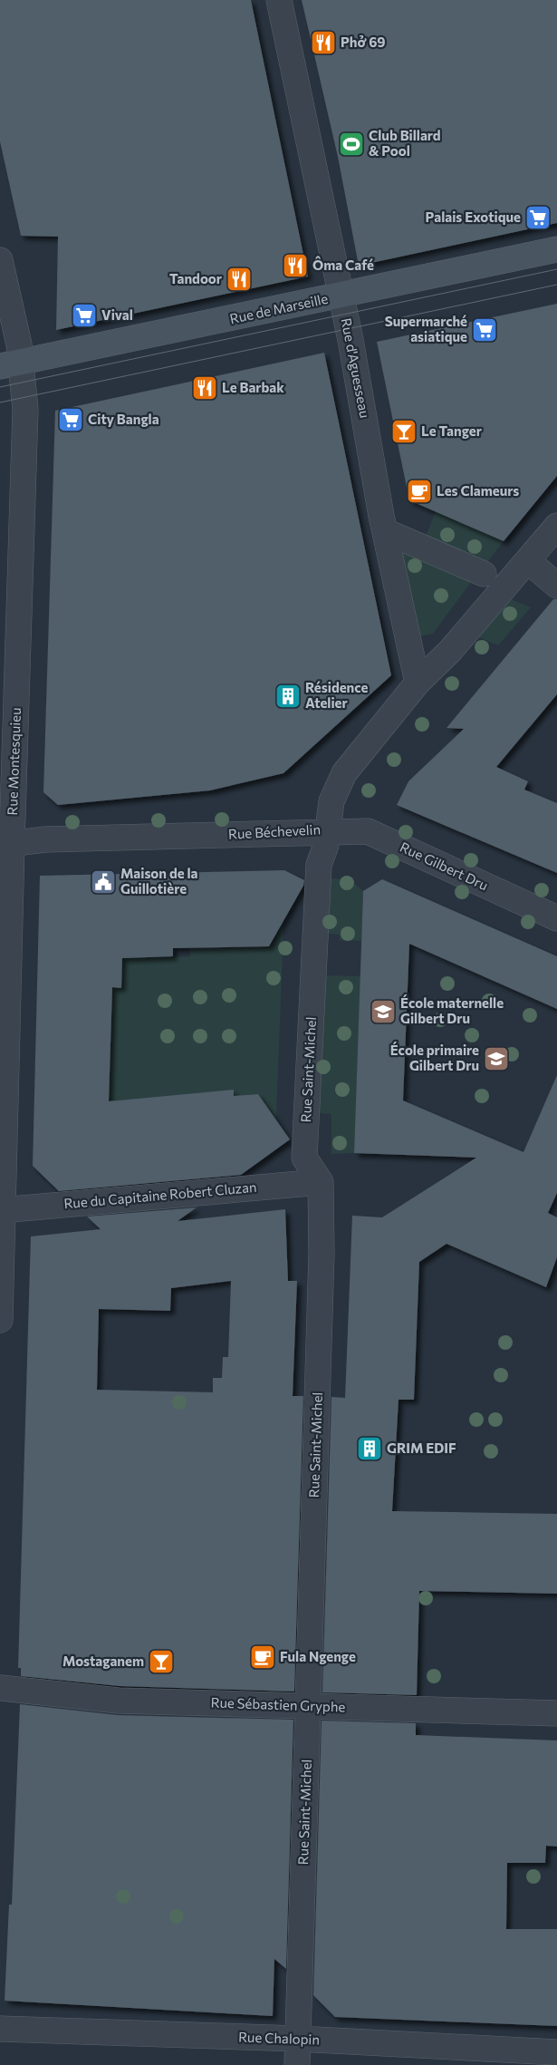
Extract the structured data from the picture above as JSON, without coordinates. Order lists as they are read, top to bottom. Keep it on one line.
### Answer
{"streets":{"street":["Rue de Marseille","Rue d'Aguesseau","Rue Montesquieu","Rue Béchevelin","Rue Gilbert Dru","Rue Saint-Michel","Rue du Capitaine Robert Cluzan","Rue Sébastien Gryphe","Rue Chalopin"]},"crossings":[["Rue de Marseille","Rue d'Aguesseau"],["Rue de Marseille","Rue Montesquieu"],["Rue d'Aguesseau","Rue Béchevelin"],["Rue Montesquieu","Rue Béchevelin"],["Rue Montesquieu","Rue du Capitaine Robert Cluzan"],["Rue Béchevelin","Rue Gilbert Dru"],["Rue Béchevelin","Rue Saint-Michel"],["Rue Gilbert Dru","Rue Saint-Michel"],["Rue Saint-Michel","Rue du Capitaine Robert Cluzan"],["Rue Saint-Michel","Rue Sébastien Gryphe"],["Rue Saint-Michel","Rue Chalopin"]],"places":{"restaurant":["Phở 69","Ôma Café","Tandoor","Le Barbak"],"sports":["Club Billard & Pool"],"supermarket":["Palais Exotique","Vival","Supermarché asiatique","City Bangla"],"bar":["Le Tanger","Mostaganem"],"cafe":["Les Clameurs","Fula Ngenge"],"building":["Résidence Atelier","GRIM EDIF"],"public building":["Maison de la Guillotière"],"school or university":["École maternelle Gilbert Dru","École primaire Gilbert Dru"]}}
